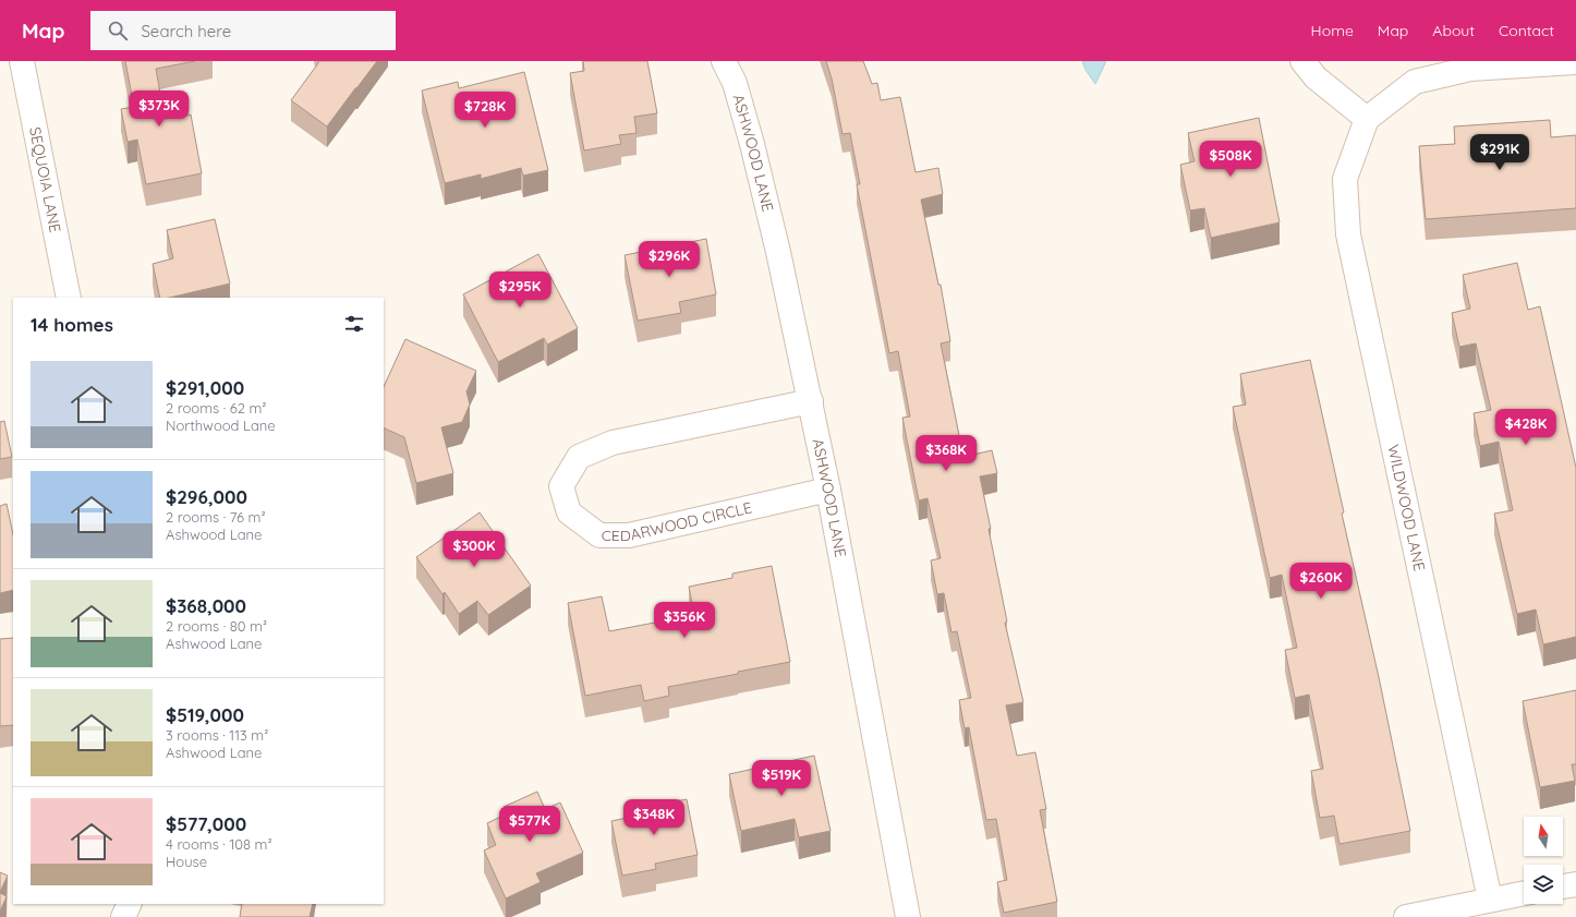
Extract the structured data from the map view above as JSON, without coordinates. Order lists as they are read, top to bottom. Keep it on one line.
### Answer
{"streets":{"street":["ASHWOOD LANE","SEQUOIA LANE","WILDWOOD LANE","CEDARWOOD CIRCLE"]},"crossings":[["ASHWOOD LANE","CEDARWOOD CIRCLE"]],"north":"top","page":{"header":"Map","search":"Search here","nav":["Home","Map","About","Contact"],"price":["$373K","$728K","$291K","$508K","$296K","$295K","$428K","$368K","$300K","$260K","$356K","$519K","$348K","$577K"],"heading":"14 homes","list":[{"name":"$291,000","note":"2 rooms · 62 m² · Northwood Lane"},{"name":"$296,000","note":"2 rooms · 76 m² · Ashwood Lane"},{"name":"$368,000","note":"2 rooms · 80 m² · Ashwood Lane"},{"name":"$519,000","note":"3 rooms · 113 m² · Ashwood Lane"},{"name":"$577,000","note":"4 rooms · 108 m² · House"}]}}
